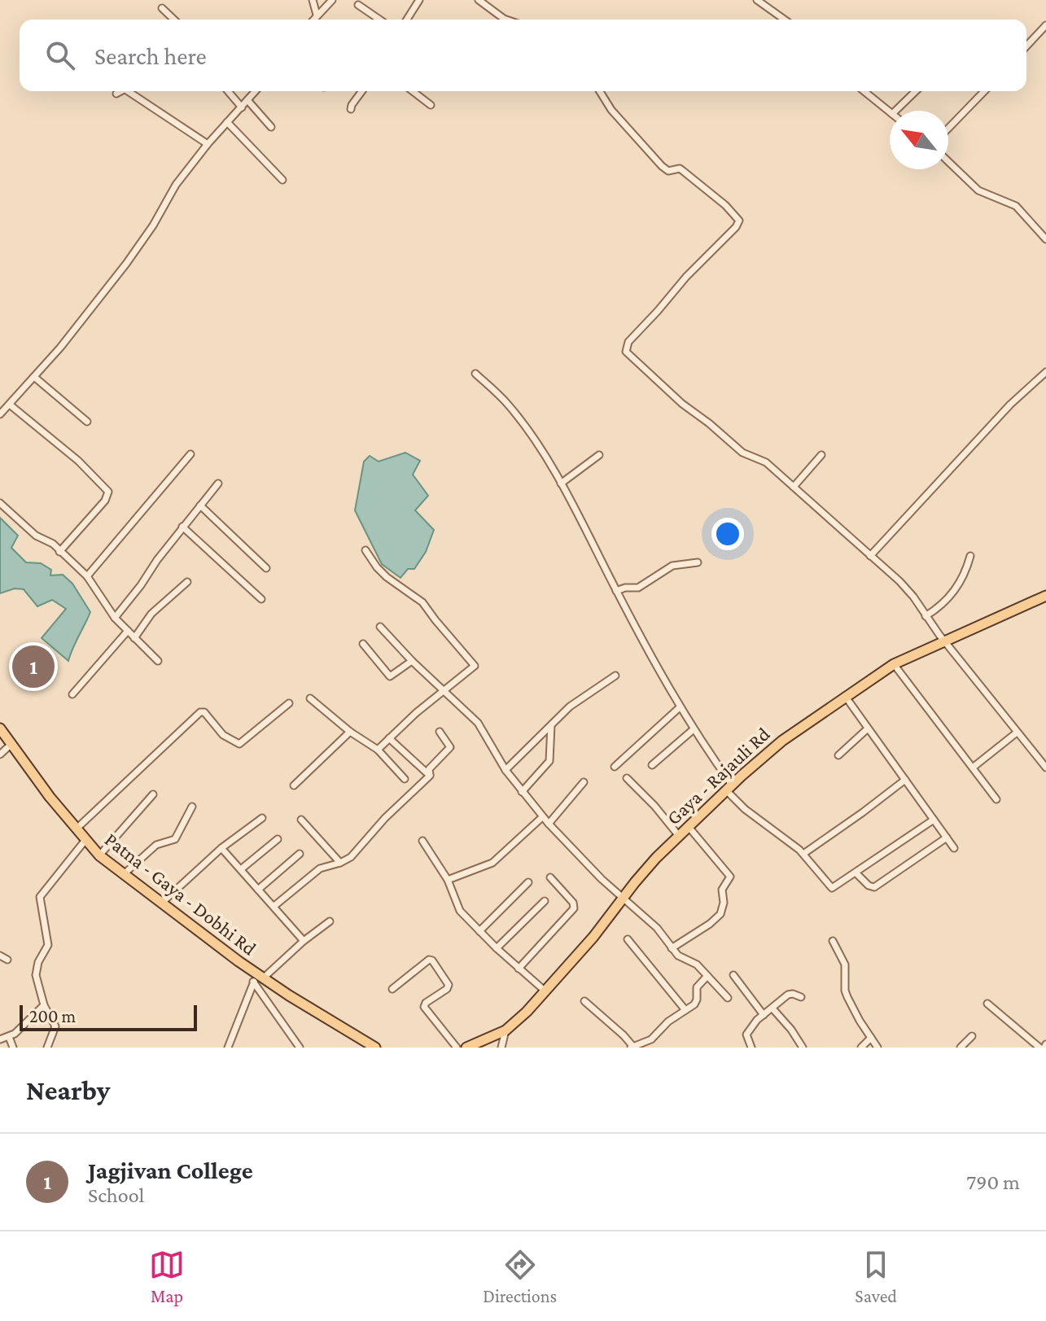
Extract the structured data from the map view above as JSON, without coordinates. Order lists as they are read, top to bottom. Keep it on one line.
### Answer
{"streets":{"main road":["Gaya - Rajauli Rd","Patna - Gaya - Dobhi Rd"]},"scale_bar":"200 m","north":"top left","page":{"search":"Search here","pins":"1","scale":"200 m","heading":"Nearby","list":[{"mark":"1","name":"Jagjivan College","note":"School","value":"790 m"}],"nav":["Map","Directions","Saved"]}}
